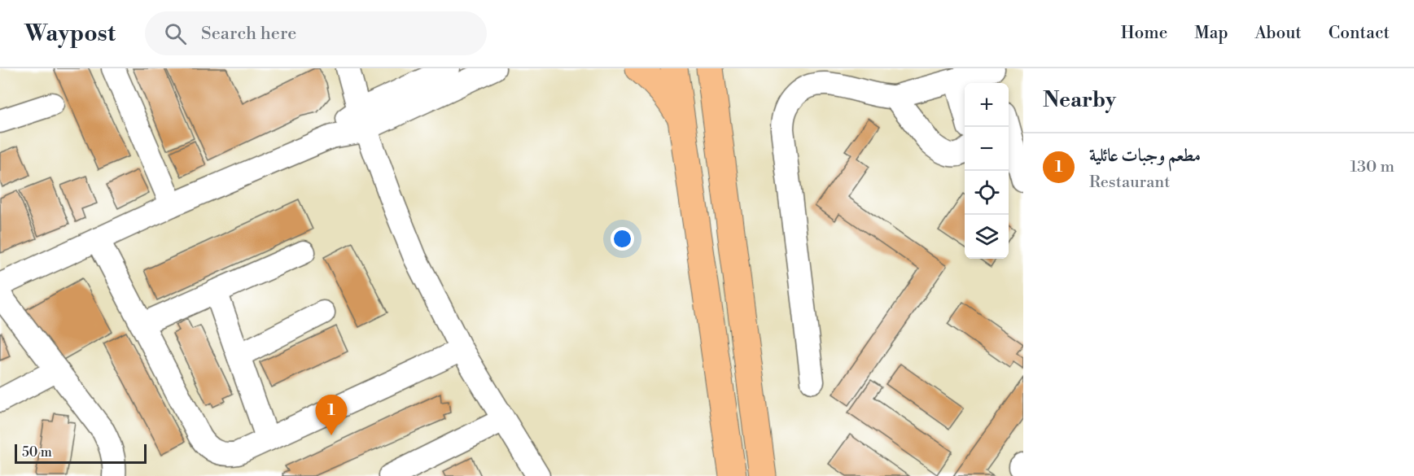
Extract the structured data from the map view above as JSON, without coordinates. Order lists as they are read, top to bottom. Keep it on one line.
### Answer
{"scale_bar":"50 m","page":{"header":"Waypost","search":"Search here","nav":["Home","Map","About","Contact"],"heading":"Nearby","map_buttons":["+","−"],"list":[{"mark":"1","name":"مطعم وجبات عائلية","note":"Restaurant","value":"130 m"}],"pins":"1","scale":"50 m"}}
